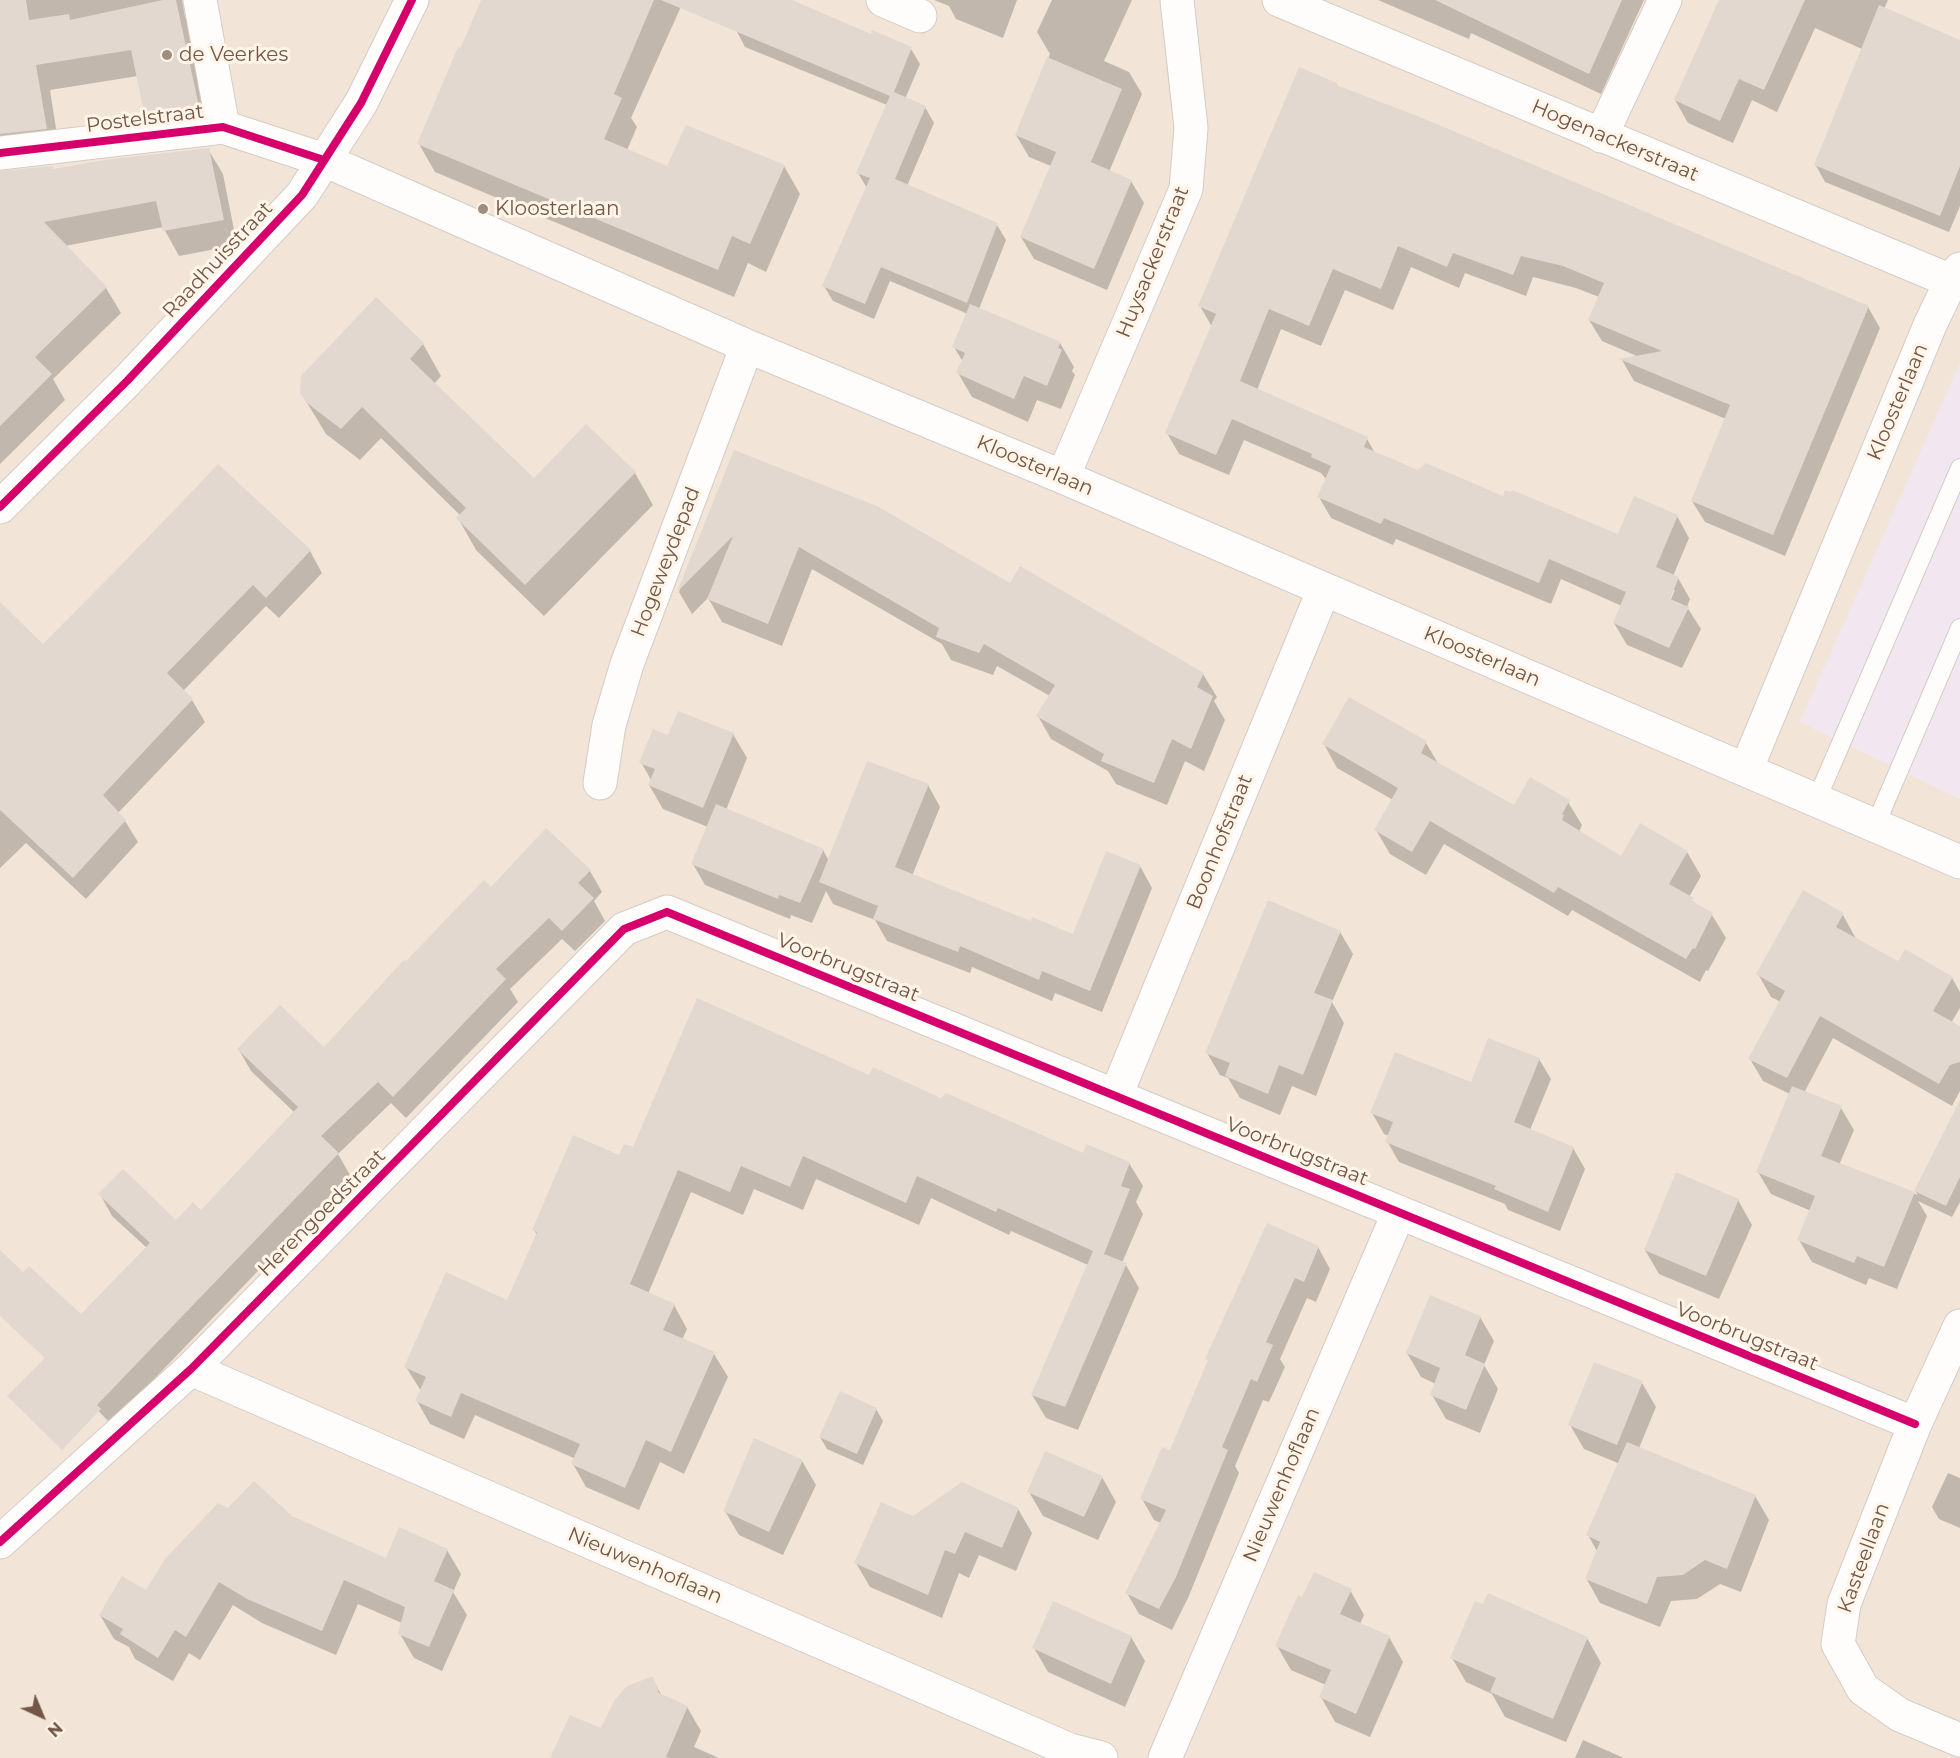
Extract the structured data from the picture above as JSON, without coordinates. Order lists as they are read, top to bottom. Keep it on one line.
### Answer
{"streets":{"street":["Postelstraat","Hogenackerstraat","Raadhuisstraat","Huysackerstraat","Kloosterlaan","Hogeweydepad","Boonhofstraat","Voorbrugstraat","Herengoedstraat","Nieuwenhoflaan","Kasteellaan"]},"crossings":[["Postelstraat","Raadhuisstraat"],["Postelstraat","Kloosterlaan"],["Hogenackerstraat","Kloosterlaan"],["Raadhuisstraat","Kloosterlaan"],["Huysackerstraat","Kloosterlaan"],["Kloosterlaan","Hogeweydepad"],["Kloosterlaan","Boonhofstraat"],["Boonhofstraat","Voorbrugstraat"],["Voorbrugstraat","Herengoedstraat"],["Voorbrugstraat","Nieuwenhoflaan"],["Voorbrugstraat","Kasteellaan"],["Herengoedstraat","Nieuwenhoflaan"]],"places":["de Veerkes","Kloosterlaan"],"north":"bottom right"}
